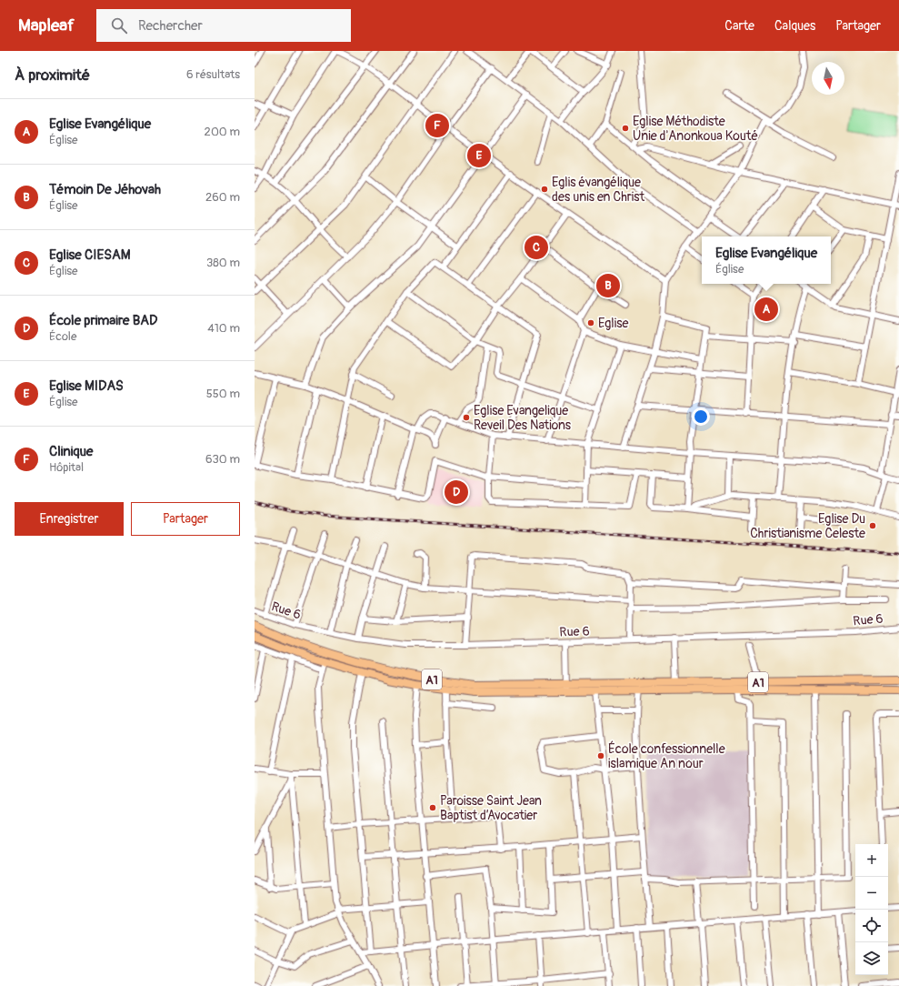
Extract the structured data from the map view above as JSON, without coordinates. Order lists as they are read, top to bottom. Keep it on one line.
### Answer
{"streets":{"main road":["A1"],"street":["Rue 6"]},"places":["Eglise Méthodiste Unie d'Anonkoua Kouté","Eglis évangélique des unis en Christ","Eglise","Eglise Evangelique Reveil Des Nations","Eglise Du Christianisme Celeste","École confessionnelle islamique An nour","Paroisse Saint Jean Baptist d’Avocatier"],"north":"bottom","page":{"header":"Mapleaf","search":"Rechercher","nav":["Carte","Calques","Partager"],"heading":["À proximité","6 résultats"],"list":[{"mark":"A","name":"Eglise Evangélique","note":"Église","value":"200 m"},{"mark":"B","name":"Témoin De Jéhovah","note":"Église","value":"260 m"},{"mark":"C","name":"Eglise CIESAM","note":"Église","value":"380 m"},{"mark":"D","name":"École primaire BAD","note":"École","value":"410 m"},{"mark":"E","name":"Eglise MIDAS","note":"Église","value":"550 m"},{"mark":"F","name":"Clinique","note":"Hôpital","value":"630 m"}],"pins":["F","E","C","B","A","D"],"popup":["Eglise Evangélique","Église"],"buttons":["Enregistrer","Partager"],"map_buttons":["+","−"]}}
